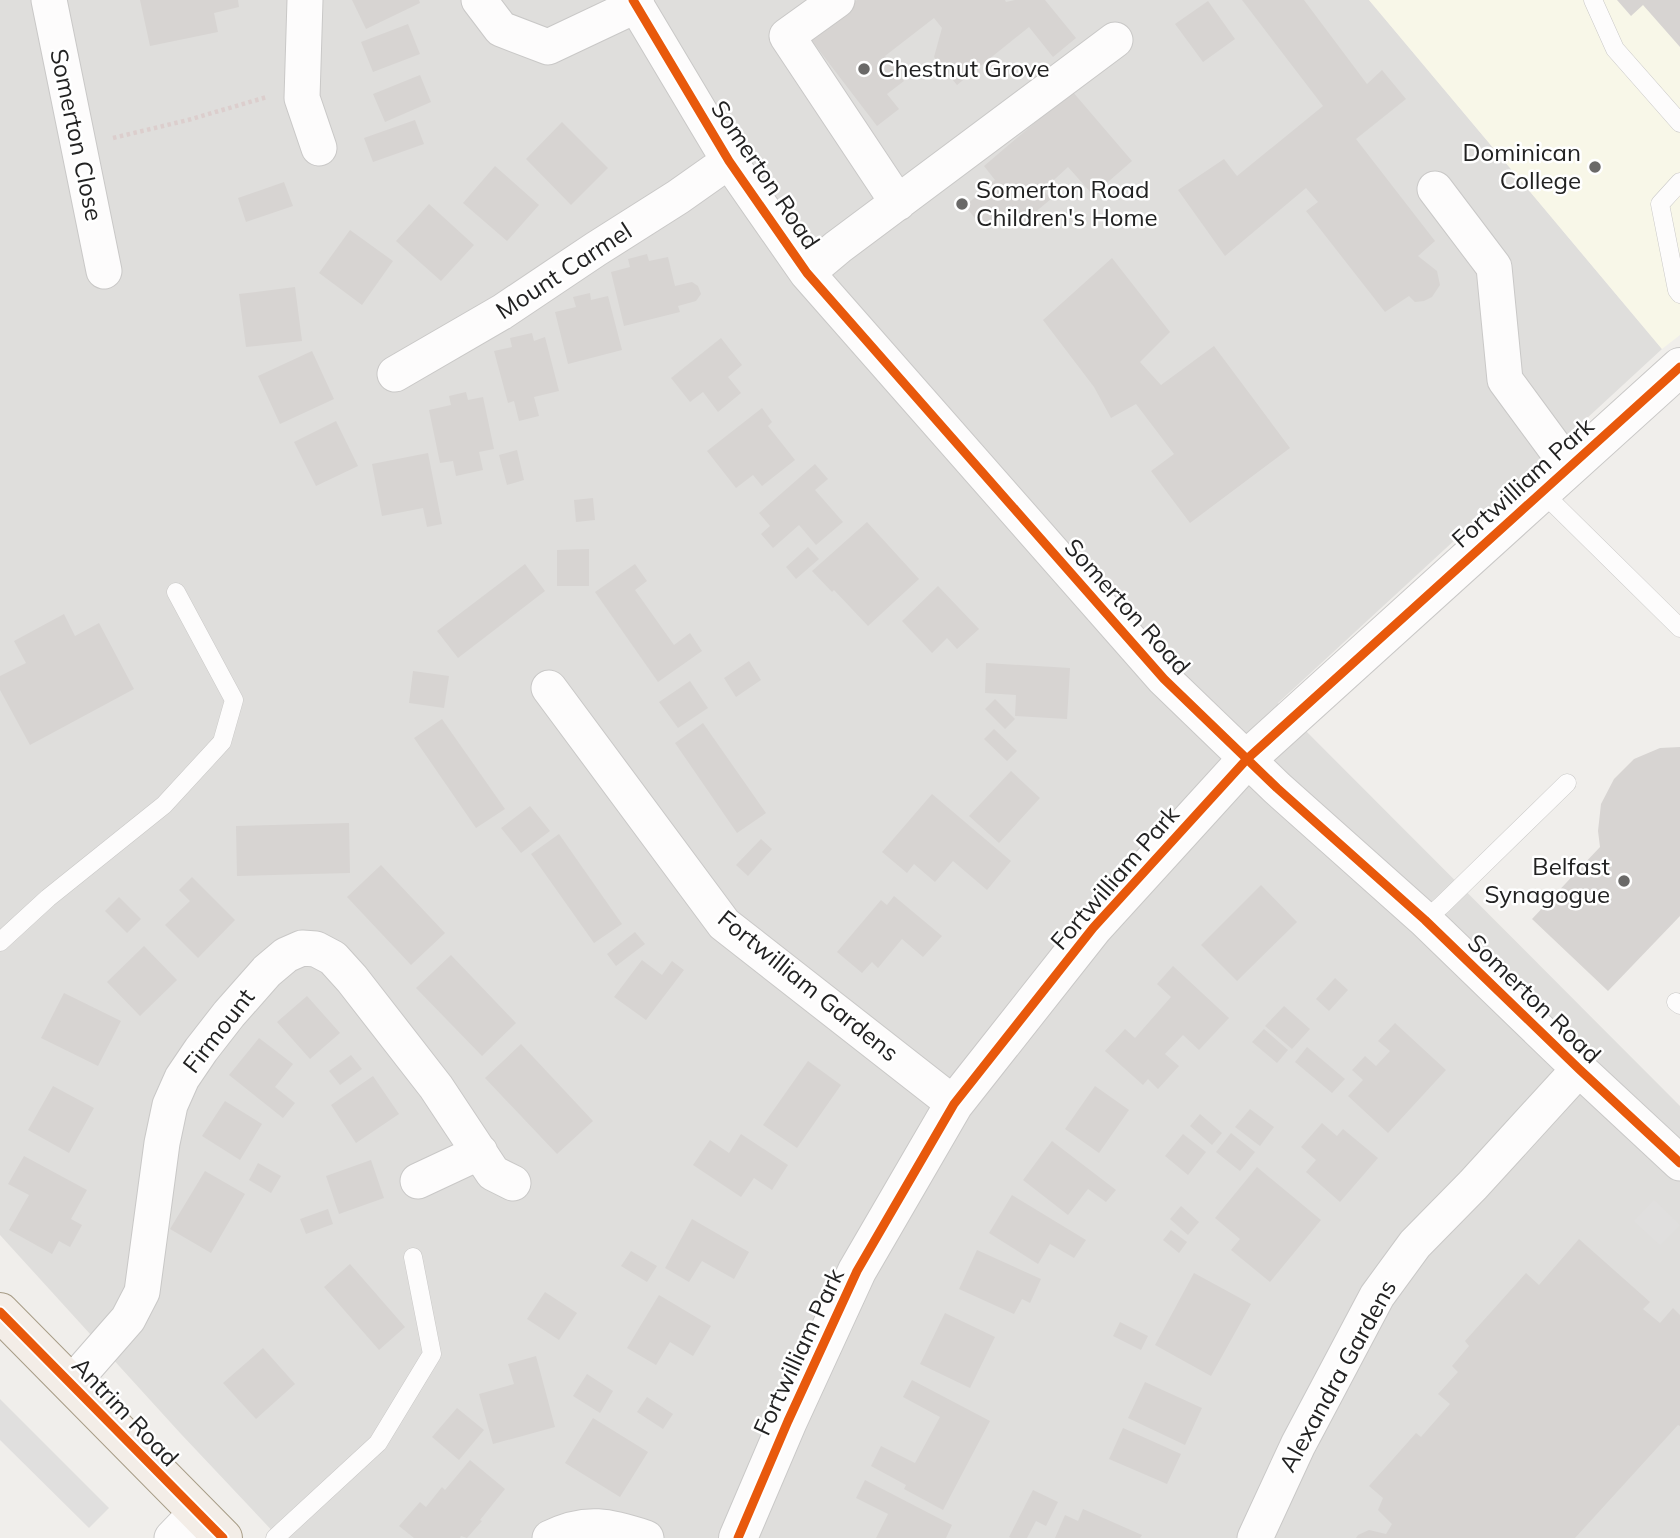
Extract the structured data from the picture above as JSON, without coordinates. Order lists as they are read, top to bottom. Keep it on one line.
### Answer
{"streets":{"main road":["Antrim Road"],"street":["Somerton Close","Somerton Road","Mount Carmel","Fortwilliam Park","Fortwilliam Gardens","Firmount","Alexandra Gardens"]},"crossings":[["Somerton Road","Mount Carmel"],["Somerton Road","Fortwilliam Park"],["Somerton Road","Alexandra Gardens"],["Fortwilliam Park","Fortwilliam Gardens"],["Firmount","Antrim Road"]],"places":["Chestnut Grove","Dominican College","Somerton Road Children's Home","Belfast Synagogue"]}
